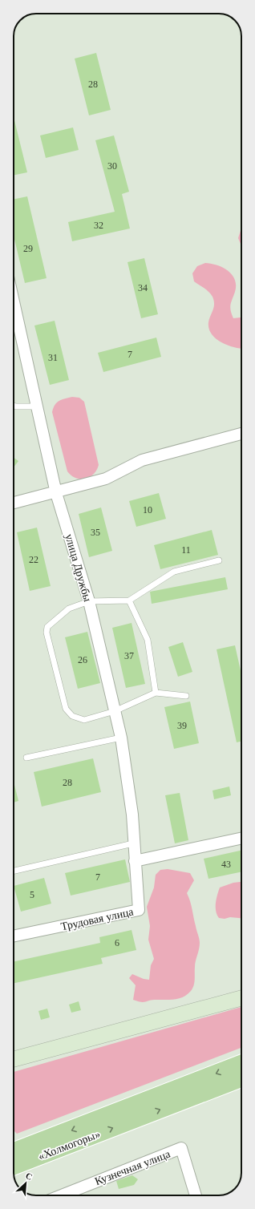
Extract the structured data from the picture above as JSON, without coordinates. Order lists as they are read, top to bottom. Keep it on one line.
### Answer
{"streets":{"main road":["«Холмогоры»"],"street":["улица Дружбы","Трудовая улица","Кузнечная улица"]},"crossings":[["улица Дружбы","Трудовая улица"]],"house_numbers":["28","30","32","29","34","7","31","10","35","11","22","37","26","39","28","43","7","5","6"],"north":"top right"}
